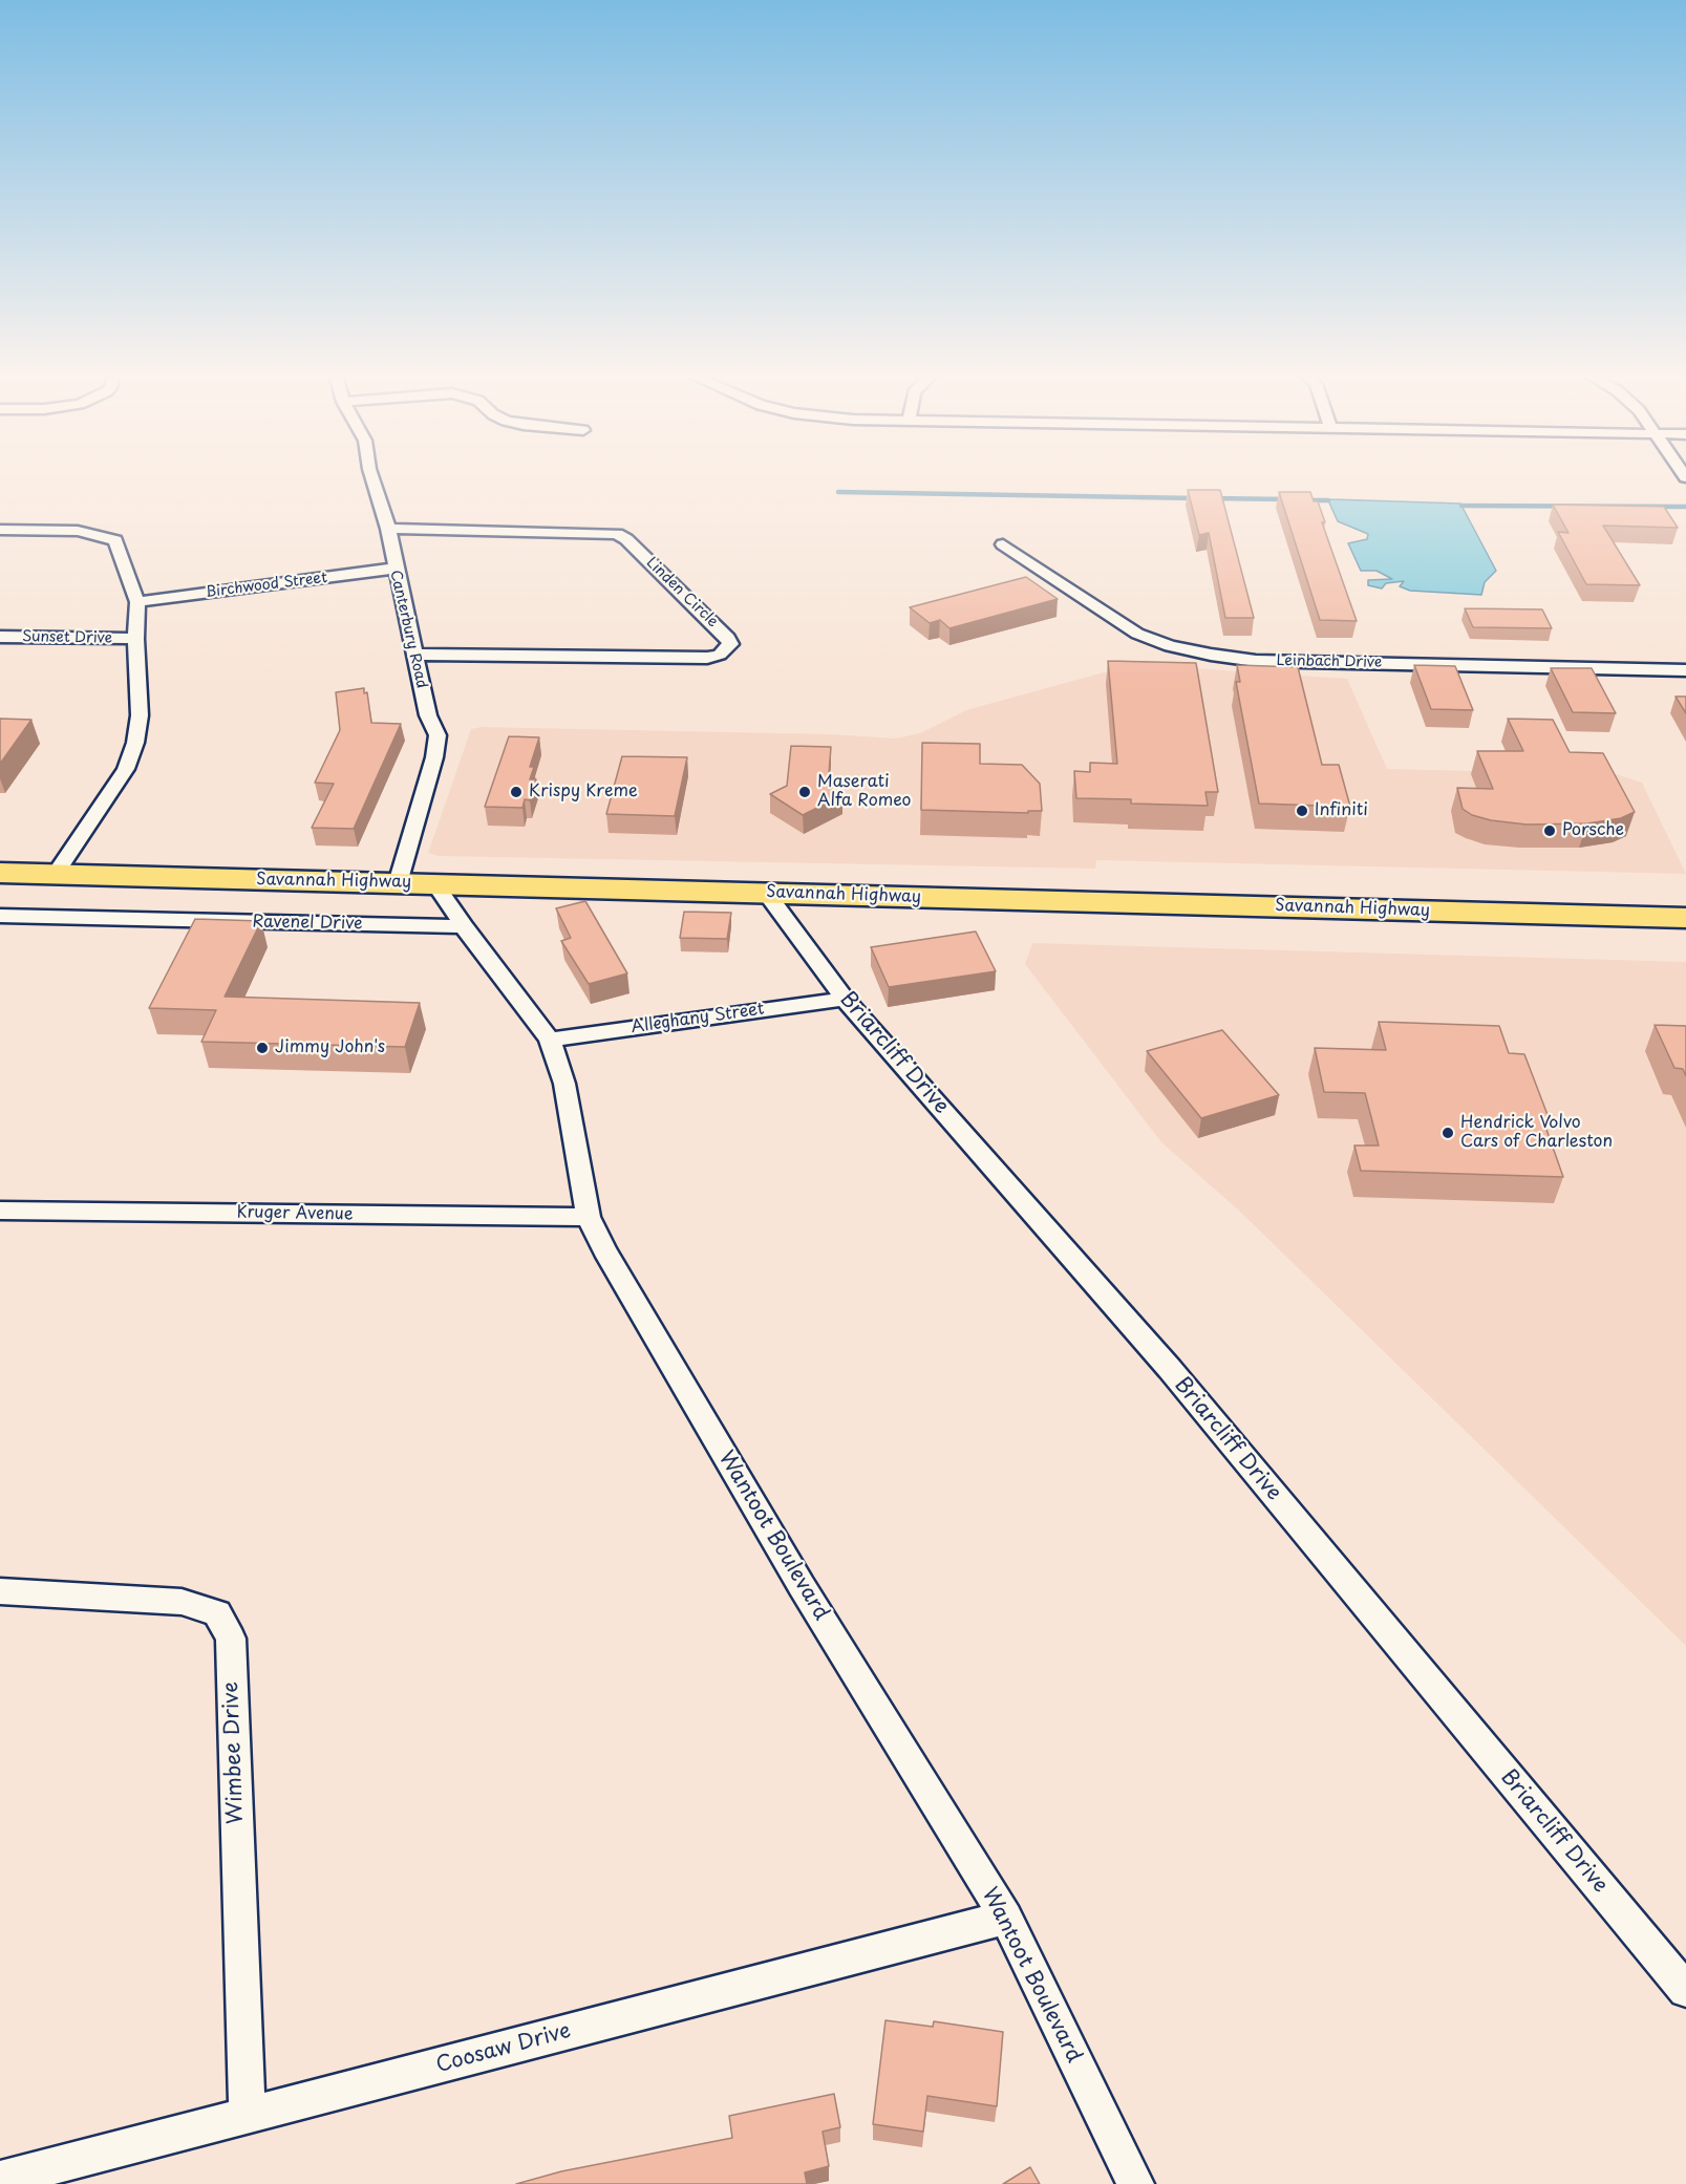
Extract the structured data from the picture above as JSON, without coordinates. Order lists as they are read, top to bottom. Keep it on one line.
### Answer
{"streets":{"highway":["Savannah Highway"],"street":["Birchwood Street","Linden Circle","Canterbury Road","Sunset Drive","Leinbach Drive","Ravenel Drive","Alleghany Street","Briarcliff Drive","Kruger Avenue","Wantoot Boulevard","Wimbee Drive","Coosaw Drive"]},"crossings":[["Birchwood Street","Canterbury Road"],["Linden Circle","Canterbury Road"],["Canterbury Road","Savannah Highway"],["Savannah Highway","Briarcliff Drive"],["Savannah Highway","Wantoot Boulevard"],["Ravenel Drive","Wantoot Boulevard"],["Alleghany Street","Briarcliff Drive"],["Alleghany Street","Wantoot Boulevard"],["Kruger Avenue","Wantoot Boulevard"],["Wantoot Boulevard","Coosaw Drive"],["Wimbee Drive","Coosaw Drive"]],"places":["Krispy Kreme","Maserati Alfa Romeo","Infiniti","Porsche","Jimmy John's","Hendrick Volvo Cars of Charleston"]}
